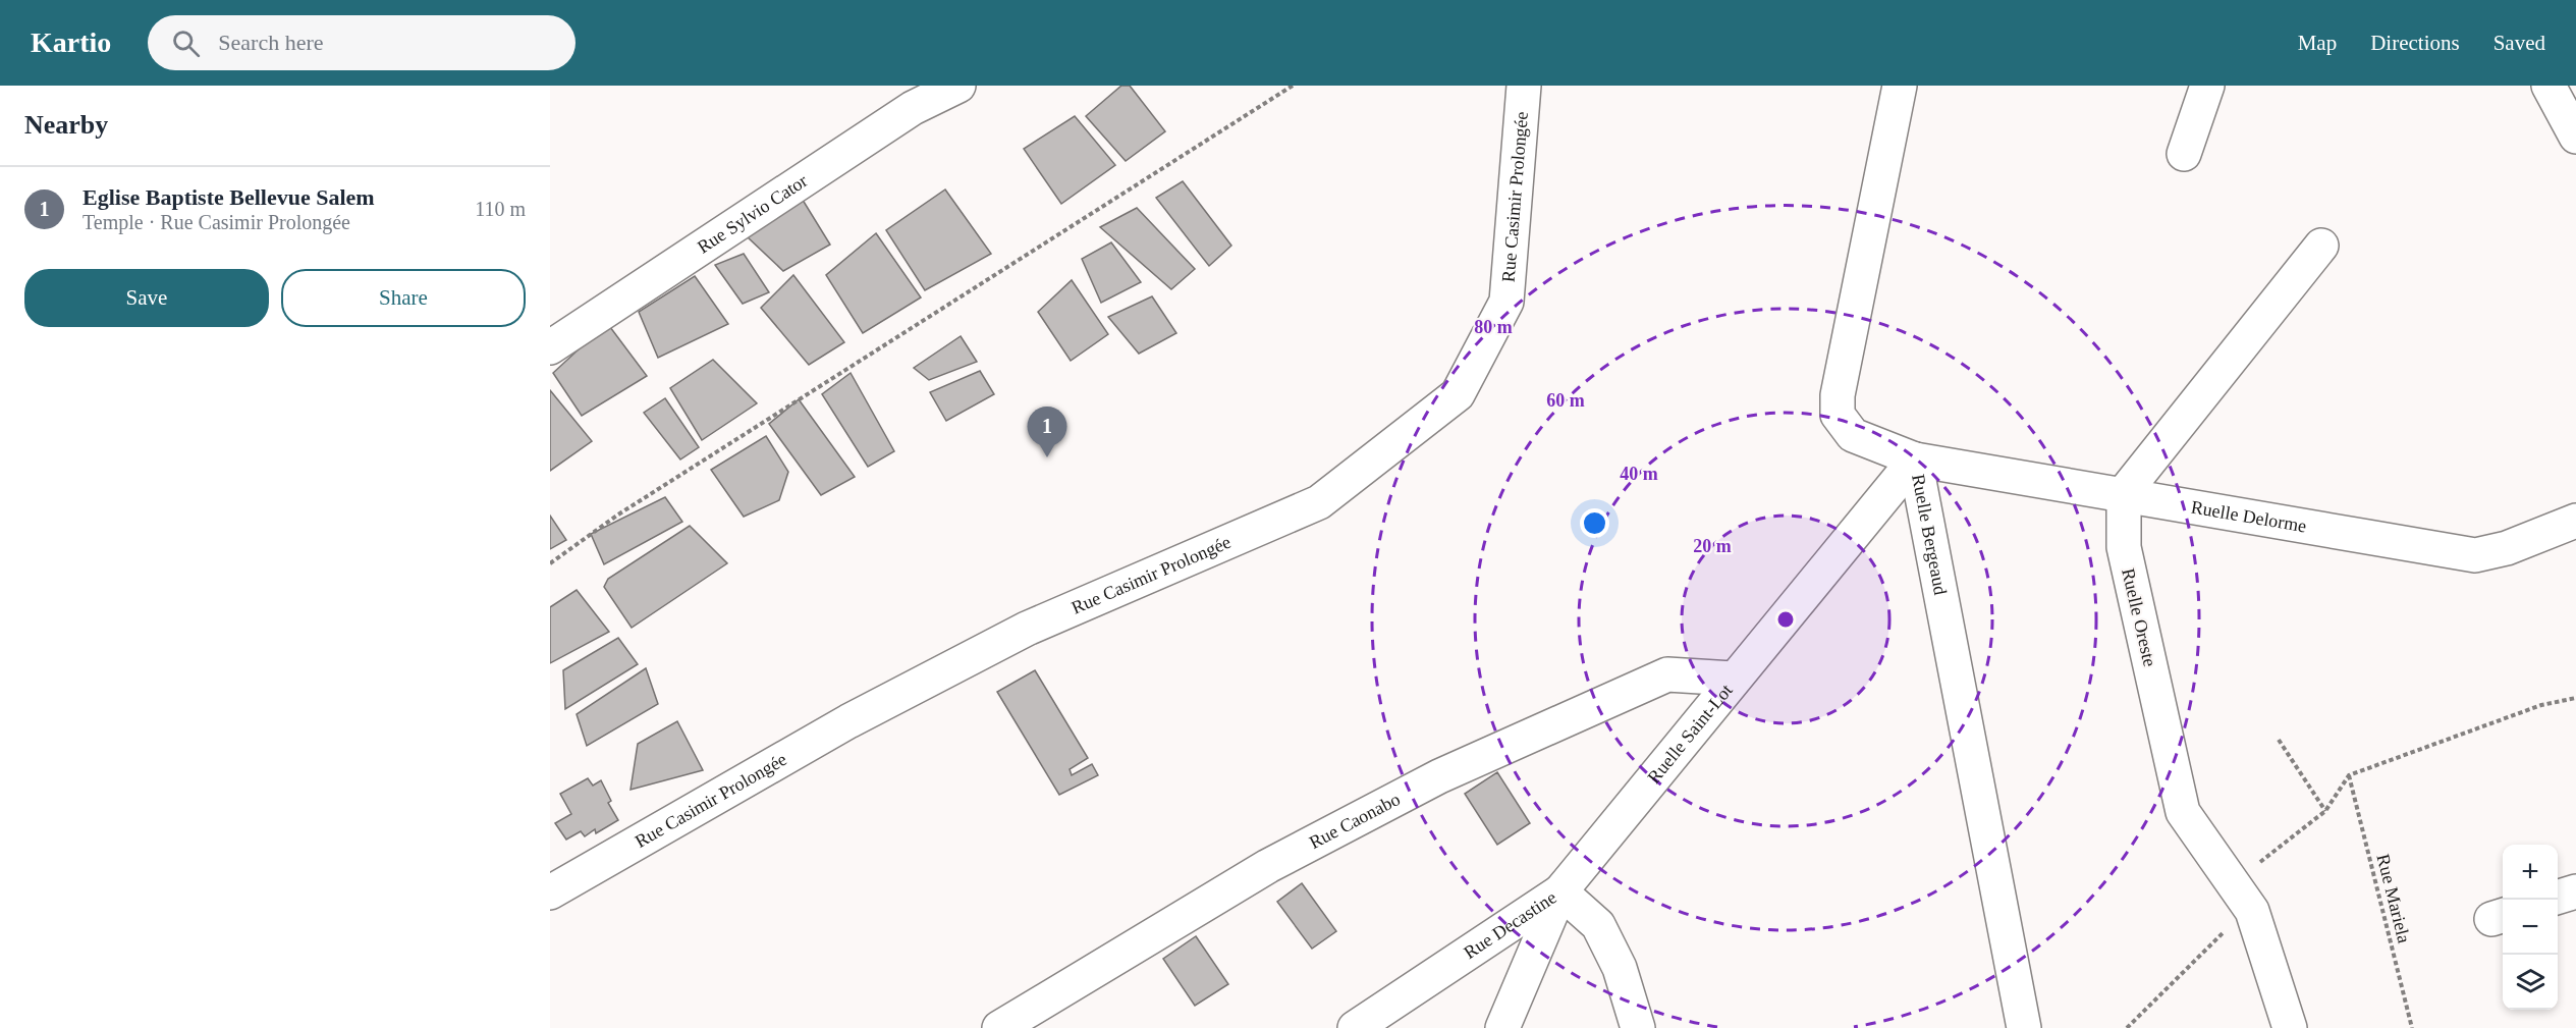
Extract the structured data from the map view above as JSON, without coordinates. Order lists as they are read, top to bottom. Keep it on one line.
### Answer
{"streets":{"street":["Rue Casimir Prolongée","Rue Sylvio Cator","Ruelle Delorme","Ruelle Bergeaud","Ruelle Oreste","Ruelle Saint-Lot","Rue Caonabo","Rue Decastine"],"path":["Rue Mariela"]},"crossings":[["Ruelle Delorme","Ruelle Bergeaud"],["Ruelle Delorme","Ruelle Oreste"],["Ruelle Delorme","Ruelle Saint-Lot"],["Ruelle Bergeaud","Ruelle Saint-Lot"],["Ruelle Saint-Lot","Rue Caonabo"],["Ruelle Saint-Lot","Rue Decastine"]],"page":{"header":"Kartio","search":"Search here","nav":["Map","Directions","Saved"],"heading":"Nearby","list":[{"mark":"1","name":"Eglise Baptiste Bellevue Salem","note":"Temple · Rue Casimir Prolongée","value":"110 m"}],"buttons":["Save","Share"],"pins":"1","map_buttons":["+","−"]},"rings":["80 m","60 m","40 m","20 m"]}
